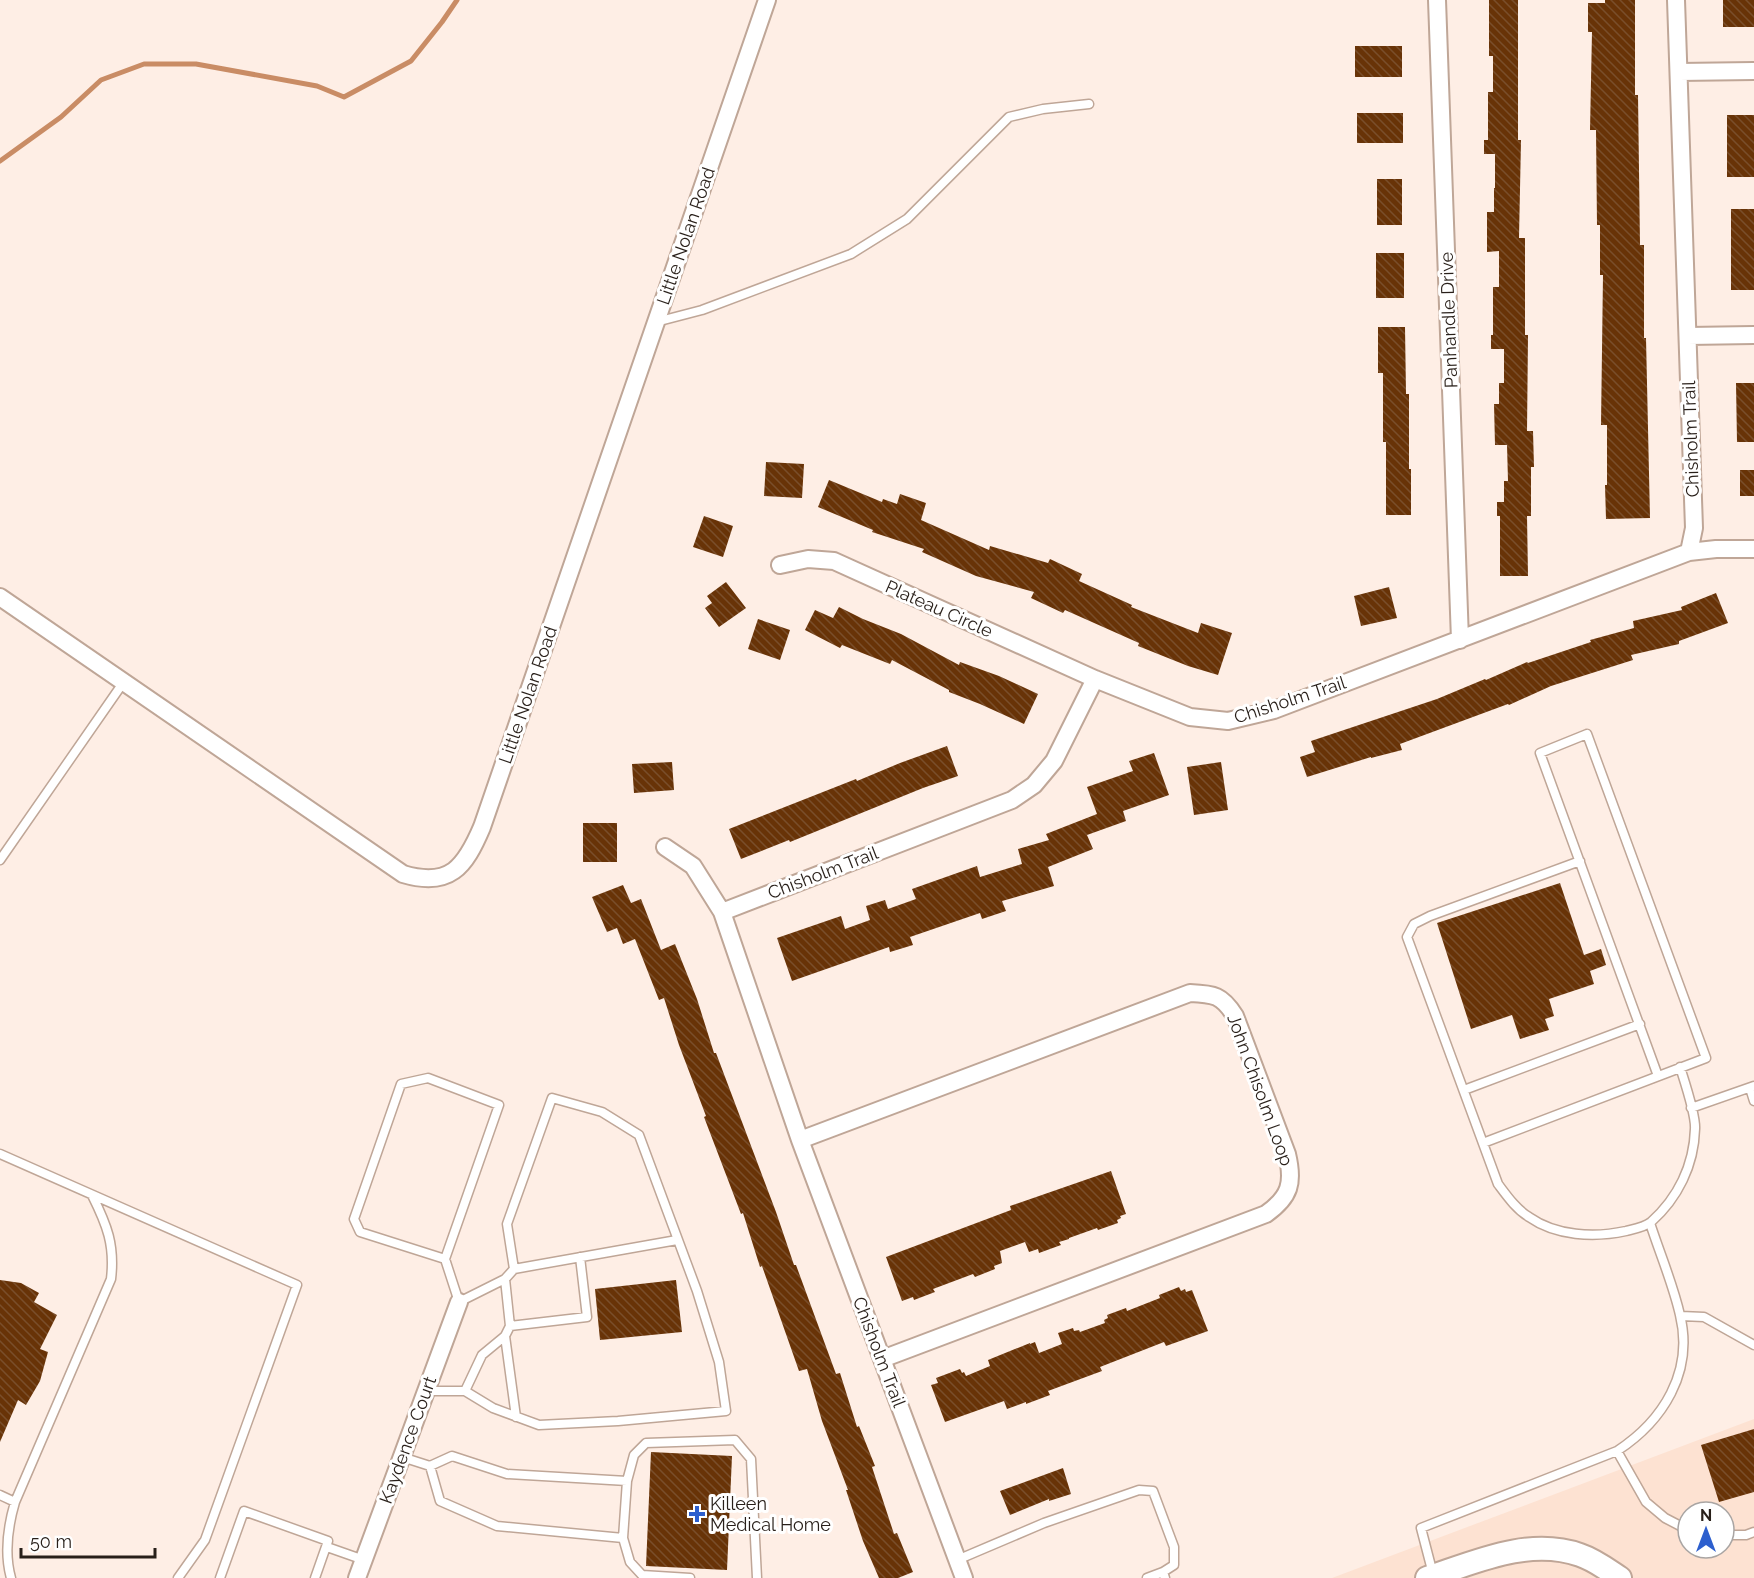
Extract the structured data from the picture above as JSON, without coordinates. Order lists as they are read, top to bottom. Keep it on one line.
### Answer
{"streets":{"street":["Little Nolan Road","Panhandle Drive","Chisholm Trail","Plateau Circle","John Chisolm Loop","Kaydence Court"]},"crossings":[["Panhandle Drive","Chisholm Trail"],["Chisholm Trail","Plateau Circle"],["Chisholm Trail","John Chisolm Loop"]],"places":{"health":["Killeen Medical Home"]},"scale_bar":"50 m","north":"top"}
